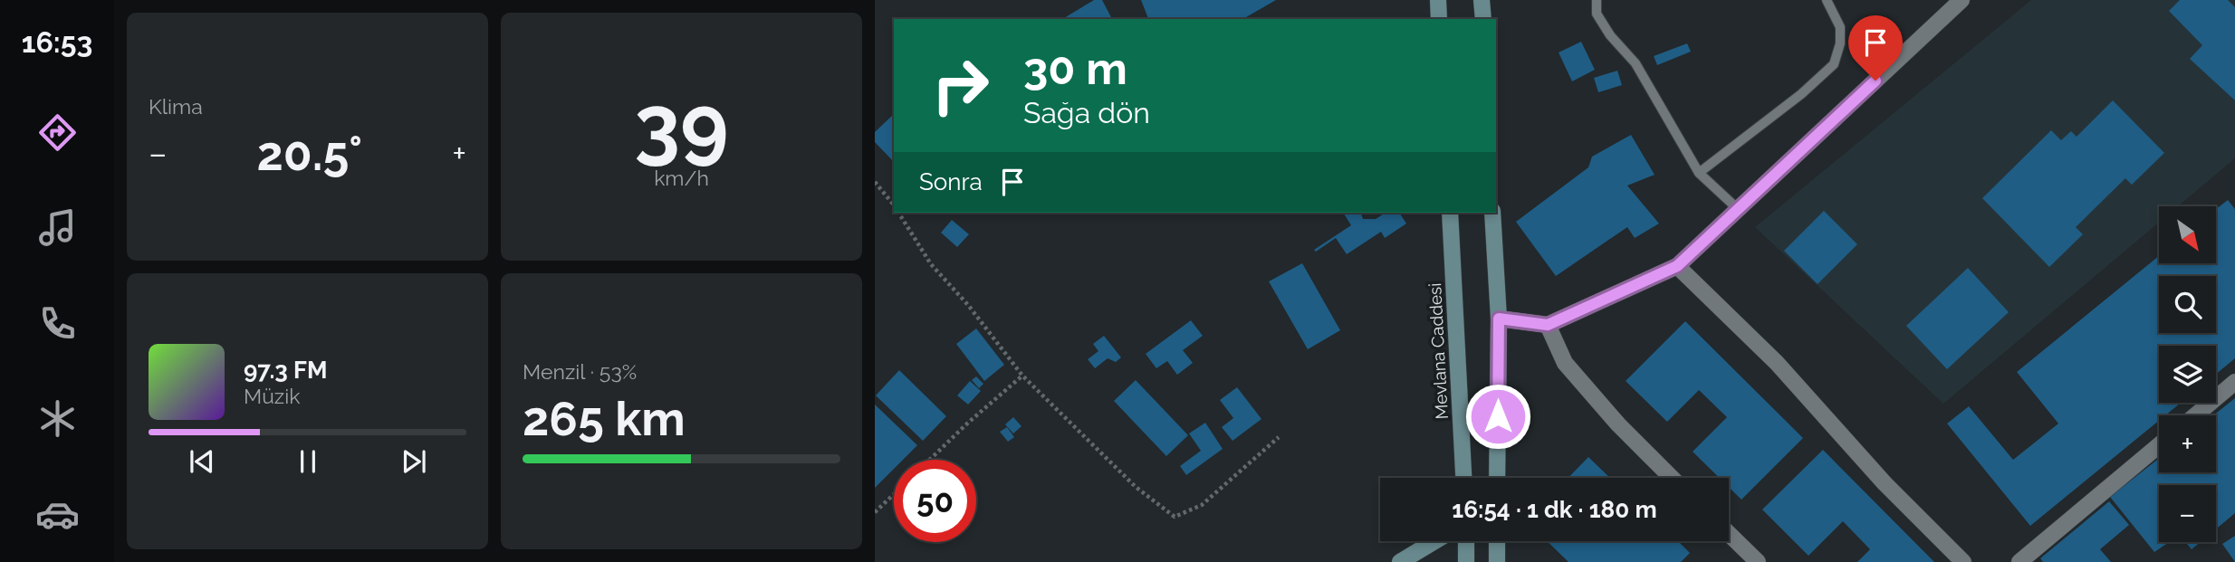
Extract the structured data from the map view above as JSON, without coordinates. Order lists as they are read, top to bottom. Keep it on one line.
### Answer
{"streets":{"main road":["Mevlana Caddesi"]},"north":"bottom right","page":{"tabs":"16:53","tile":["Klima",["39","km/h"],["Menzil · 53%","265 km"]],"turn":["30 m","Sağa dön"],"heat":["−","20.5°","+"],"then":"Sonra","map_buttons":["+","−"],"song":["97.3 FM","Müzik"],"limit":"50","trip":"16:54 · 1 dk · 180 m"}}
